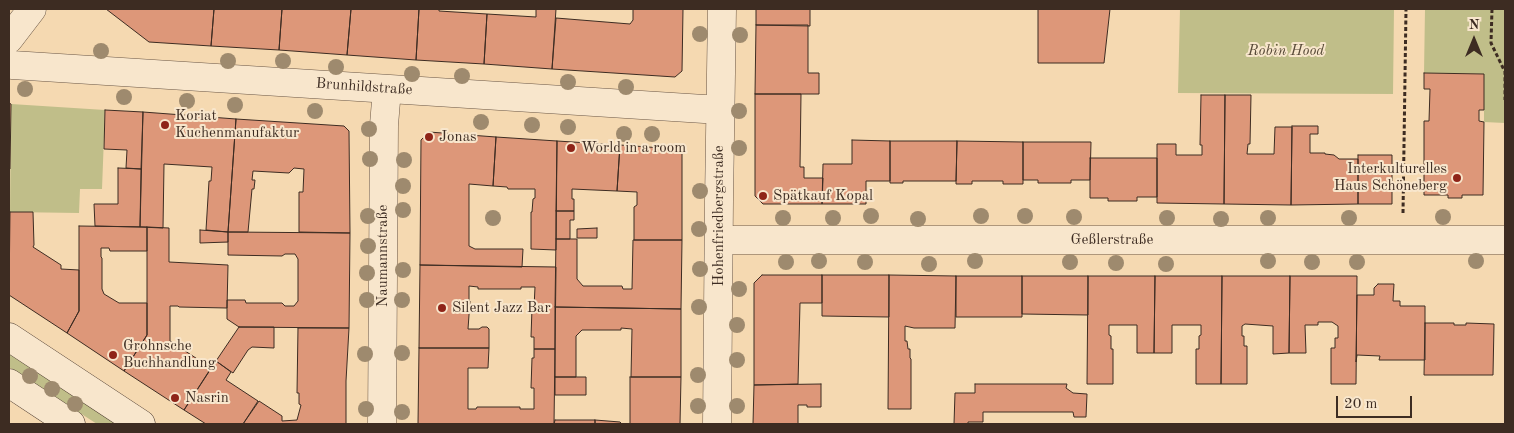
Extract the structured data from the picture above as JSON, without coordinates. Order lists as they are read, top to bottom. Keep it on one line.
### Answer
{"streets":{"street":["Brunhildstraße","Hohenfriedbergstraße","Geßlerstraße","Naumannstraße"]},"crossings":[["Brunhildstraße","Hohenfriedbergstraße"],["Brunhildstraße","Naumannstraße"],["Hohenfriedbergstraße","Geßlerstraße"]],"parks":["Robin Hood"],"places":["Koriat Kuchenmanufaktur","Jonas","World in a room","Interkulturelles Haus Schöneberg","Spätkauf Kopal","Silent Jazz Bar","Grohnsche Buchhandlung","Nasrin"],"scale_bar":"20 m","north":"top"}
